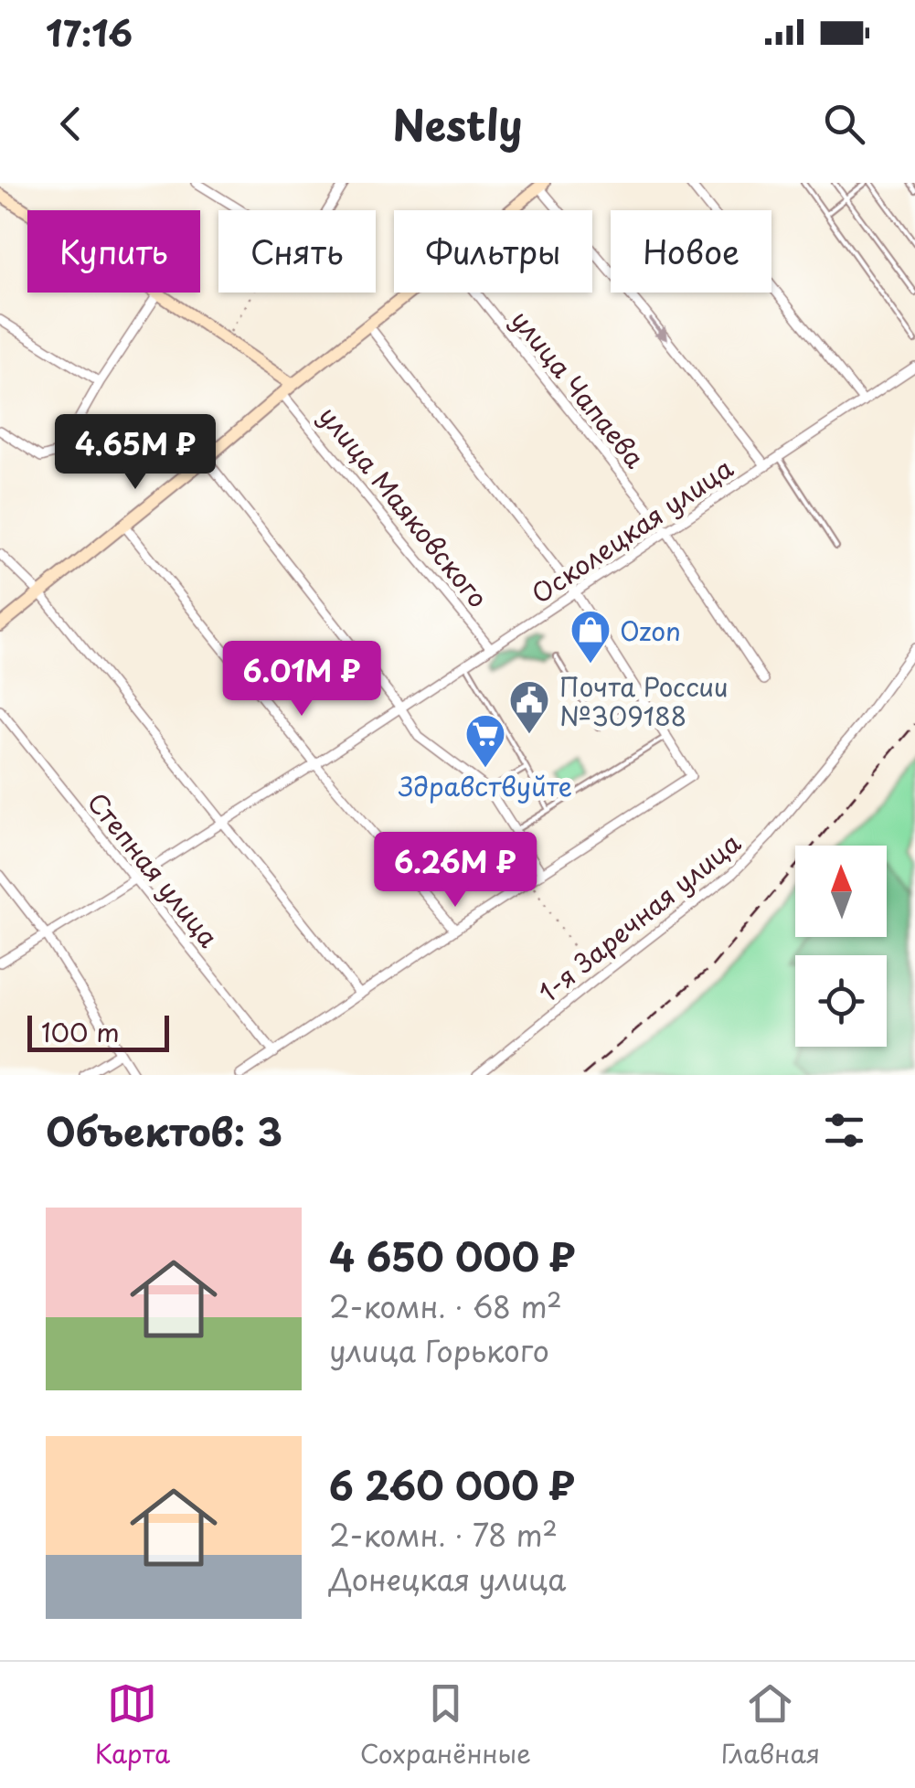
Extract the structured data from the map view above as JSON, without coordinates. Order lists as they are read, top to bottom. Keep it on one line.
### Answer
{"streets":{"street":["улица Чапаева","улица Маяковского","Осколецкая улица","Степная улица","1-я Заречная улица"]},"crossings":[["улица Чапаева","Осколецкая улица"],["улица Маяковского","Осколецкая улица"],["Осколецкая улица","Степная улица"]],"places":{"shop":["Ozon"],"public building":["Почта России №309188"],"supermarket":["Здравствуйте"]},"scale_bar":"100 m","north":"top","page":{"status":"17:16","header":"Nestly","chip":["Купить","Снять","Фильтры","Новое"],"price":["4.65M ₽","6.01M ₽","6.26M ₽"],"scale":"100 m","heading":"Объектов: 3","list":[{"name":"4 650 000 ₽","note":"2-комн. · 68 m² · улица Горького"},{"name":"6 260 000 ₽","note":"2-комн. · 78 m² · Донецкая улица"}],"tabs":["Карта","Сохранённые","Главная"]}}
